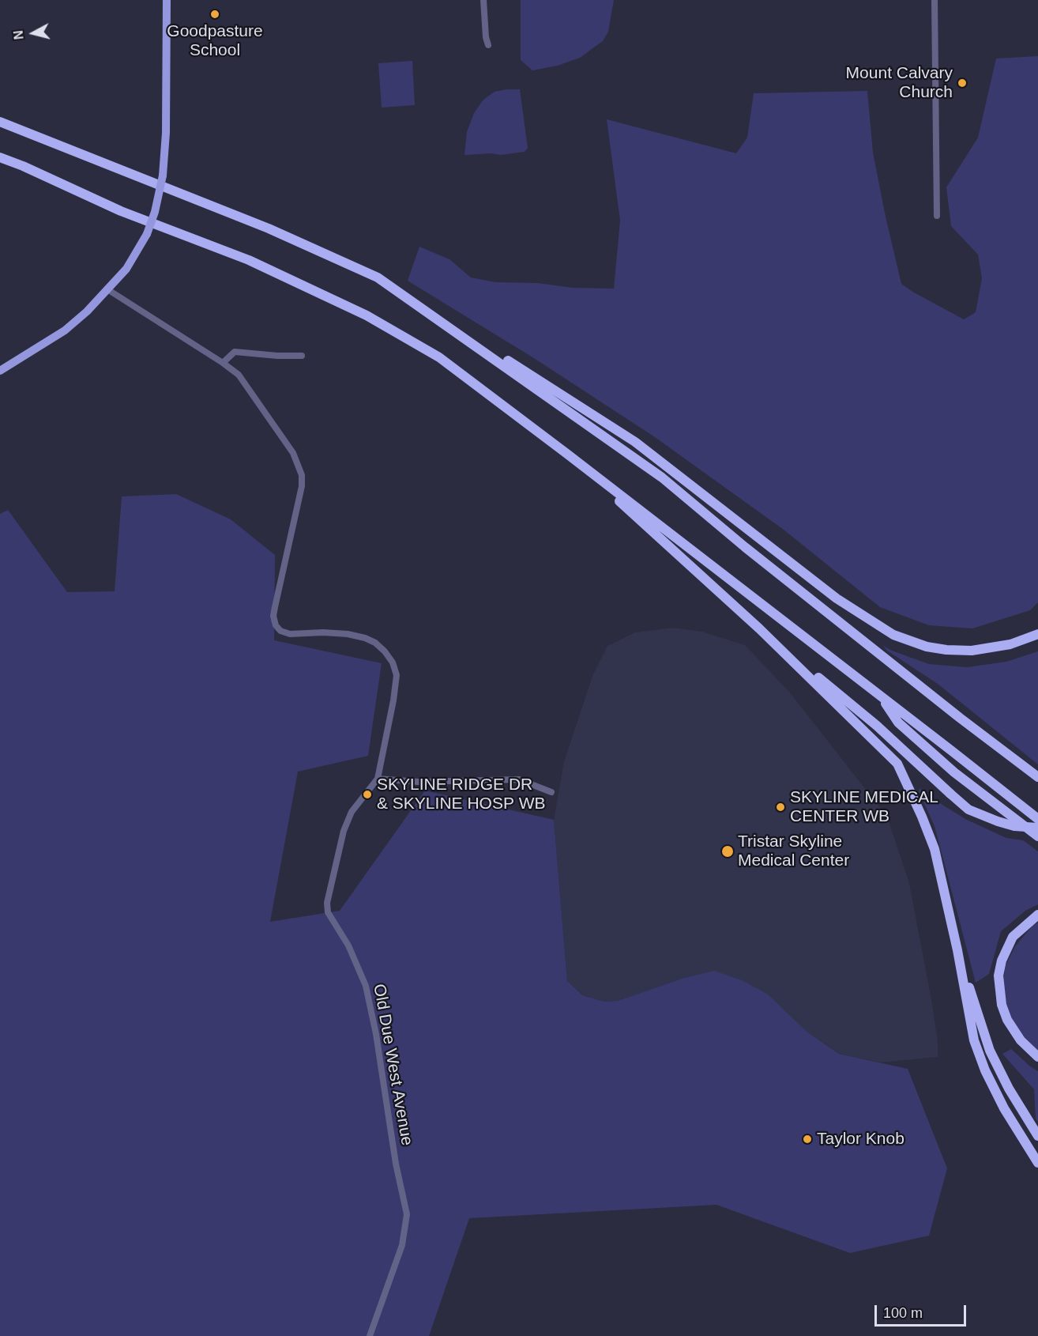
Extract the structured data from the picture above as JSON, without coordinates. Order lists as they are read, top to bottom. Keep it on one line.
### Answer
{"streets":{"street":["Old Due West Avenue"]},"places":["Goodpasture School","Mount Calvary Church","SKYLINE RIDGE DR & SKYLINE HOSP WB","SKYLINE MEDICAL CENTER WB","Tristar Skyline Medical Center","Taylor Knob"],"scale_bar":"100 m","north":"left"}
